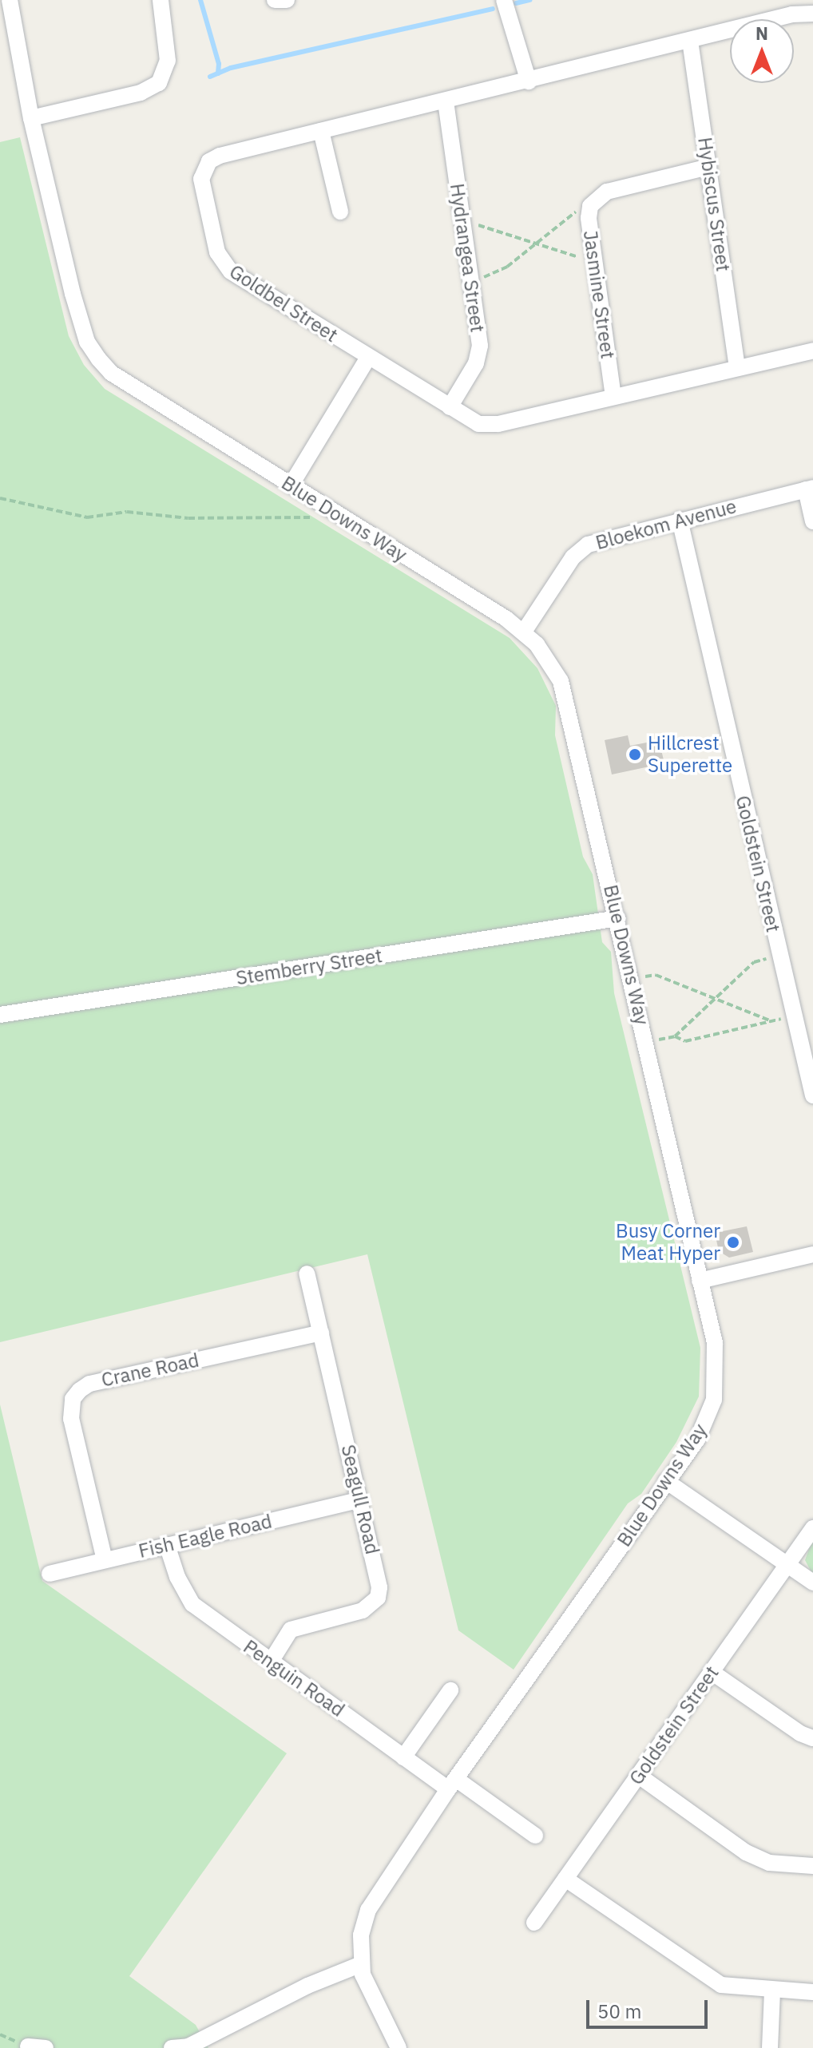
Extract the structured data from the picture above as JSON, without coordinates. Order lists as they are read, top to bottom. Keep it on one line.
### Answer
{"streets":{"street":["Hybiscus Street","Hydrangea Street","Jasmine Street","Goldbel Street","Blue Downs Way","Bloekom Avenue","Goldstein Street","Stemberry Street","Crane Road","Seagull Road","Fish Eagle Road","Penguin Road"]},"crossings":[["Hybiscus Street","Jasmine Street"],["Hybiscus Street","Goldbel Street"],["Hydrangea Street","Goldbel Street"],["Jasmine Street","Goldbel Street"],["Blue Downs Way","Bloekom Avenue"],["Blue Downs Way","Stemberry Street"],["Blue Downs Way","Penguin Road"],["Bloekom Avenue","Goldstein Street"],["Crane Road","Seagull Road"],["Crane Road","Fish Eagle Road"],["Seagull Road","Fish Eagle Road"],["Seagull Road","Penguin Road"],["Fish Eagle Road","Penguin Road"]],"places":["Hillcrest Superette","Busy Corner Meat Hyper"],"scale_bar":"50 m","north":"top"}
